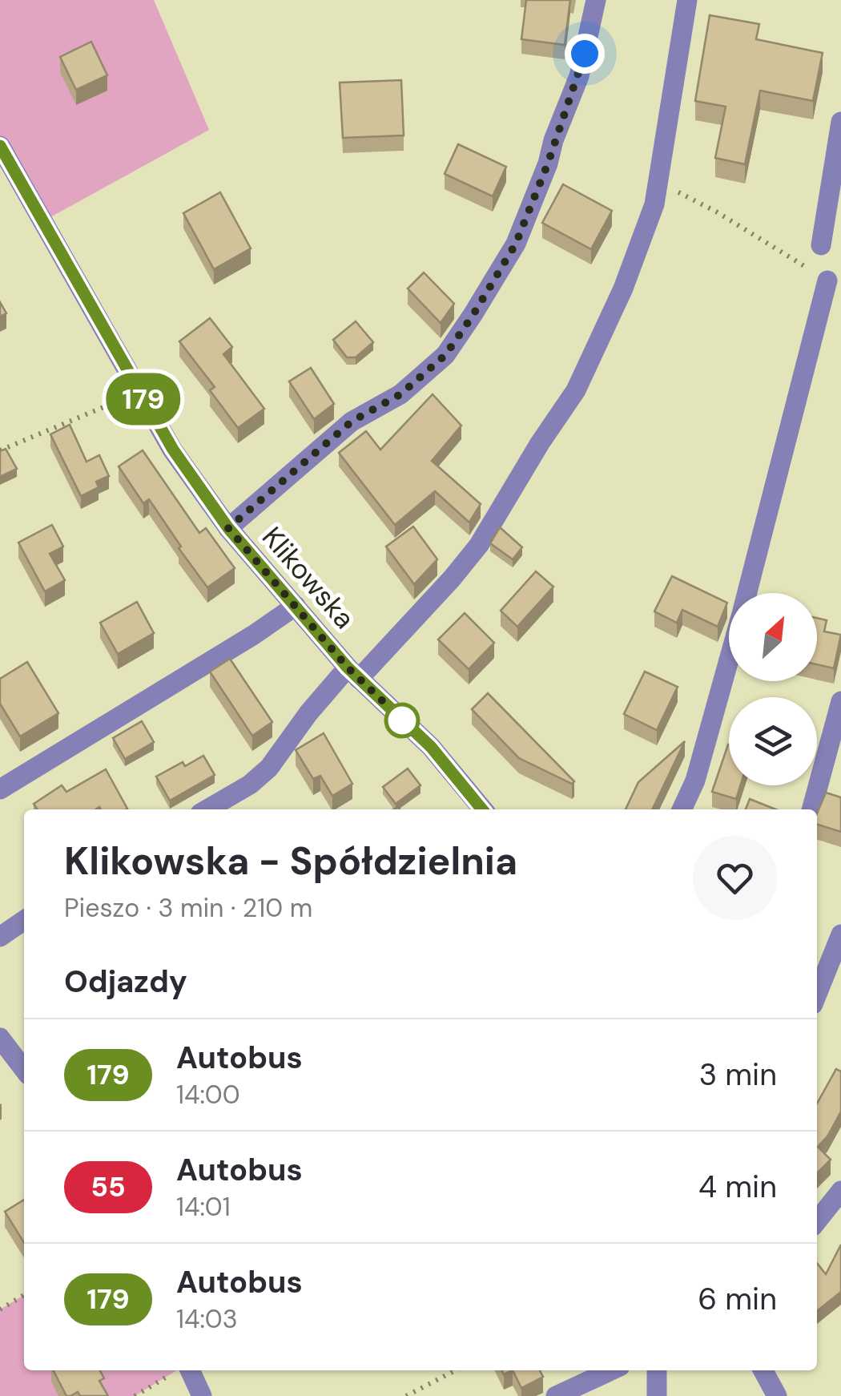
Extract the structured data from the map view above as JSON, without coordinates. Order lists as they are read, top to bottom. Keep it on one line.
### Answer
{"streets":{"street":["Klikowska"]},"lines":["bus line 179"],"north":"top right","page":{"on_map":"179","heading":[["Klikowska - Spółdzielnia","Pieszo · 3 min · 210 m"],"Odjazdy"],"list":[{"mark":"179","name":"Autobus","note":"14:00","value":"3 min"},{"mark":"55","name":"Autobus","note":"14:01","value":"4 min"},{"mark":"179","name":"Autobus","note":"14:03","value":"6 min"}]}}
